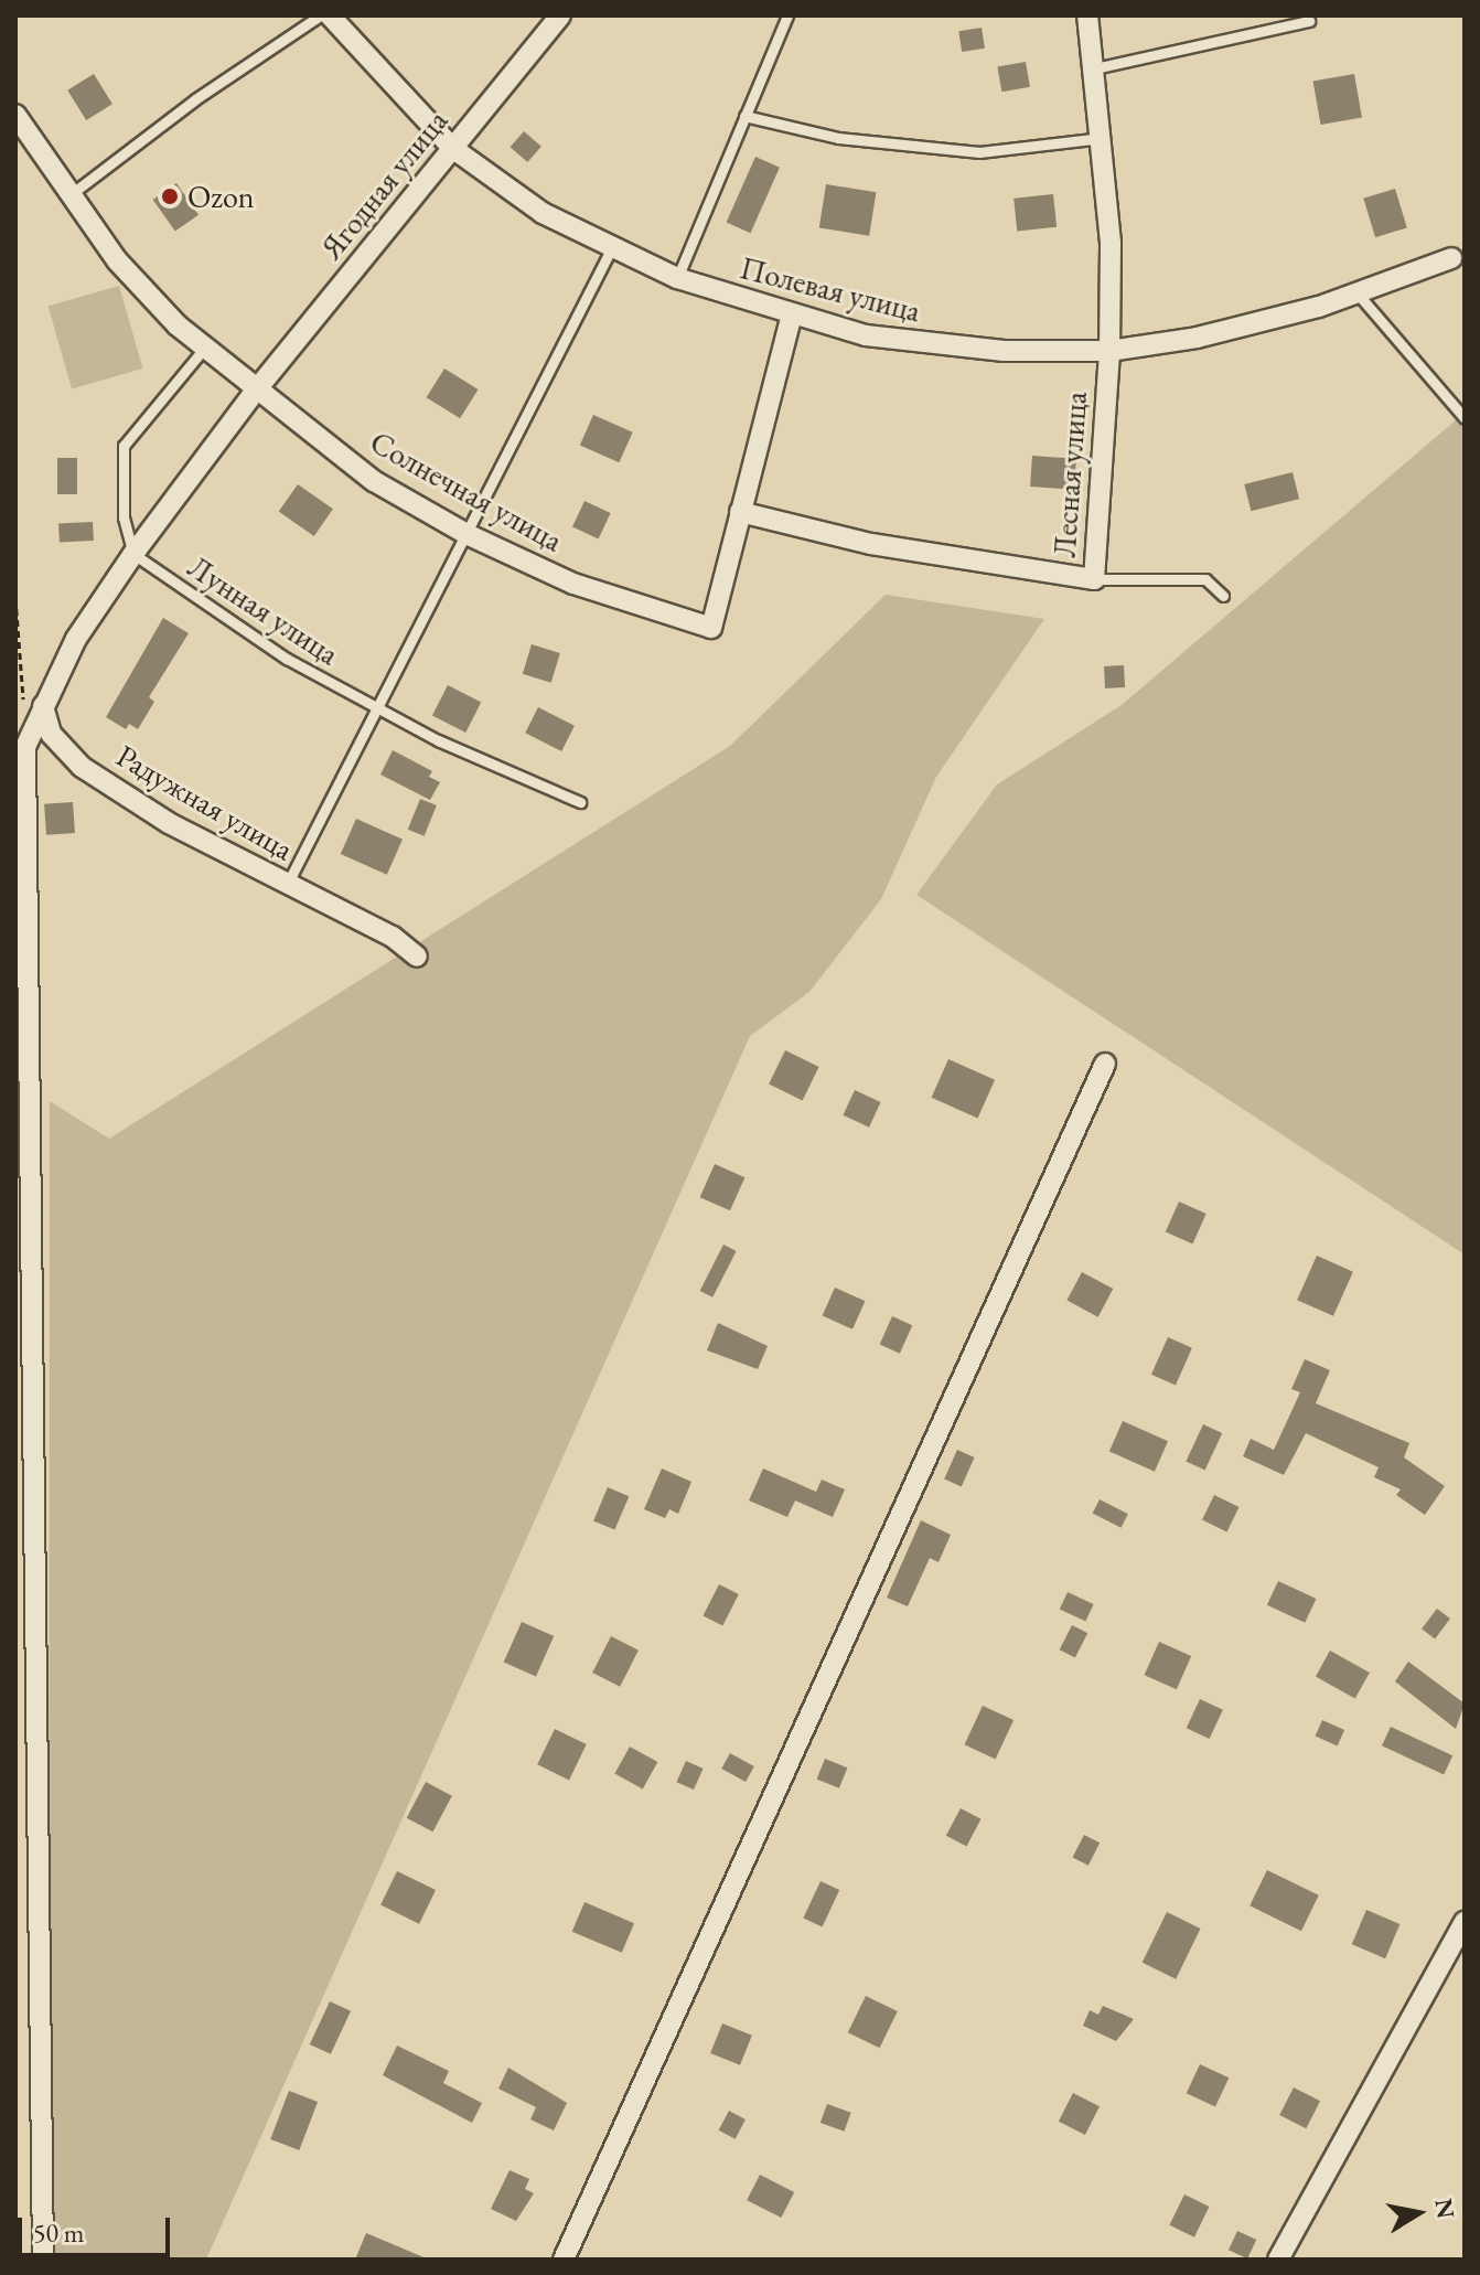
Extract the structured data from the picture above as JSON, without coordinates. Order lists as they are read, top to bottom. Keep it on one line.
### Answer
{"streets":{"street":["Ягодная улица","Полевая улица","Лесная улица","Солнечная улица","Радужная улица"],"lane":["Лунная улица"]},"crossings":[["Ягодная улица","Полевая улица"],["Ягодная улица","Солнечная улица"],["Полевая улица","Лесная улица"],["Полевая улица","Солнечная улица"],["Лесная улица","Солнечная улица"]],"places":["Ozon"],"scale_bar":"50 m","north":"right"}
